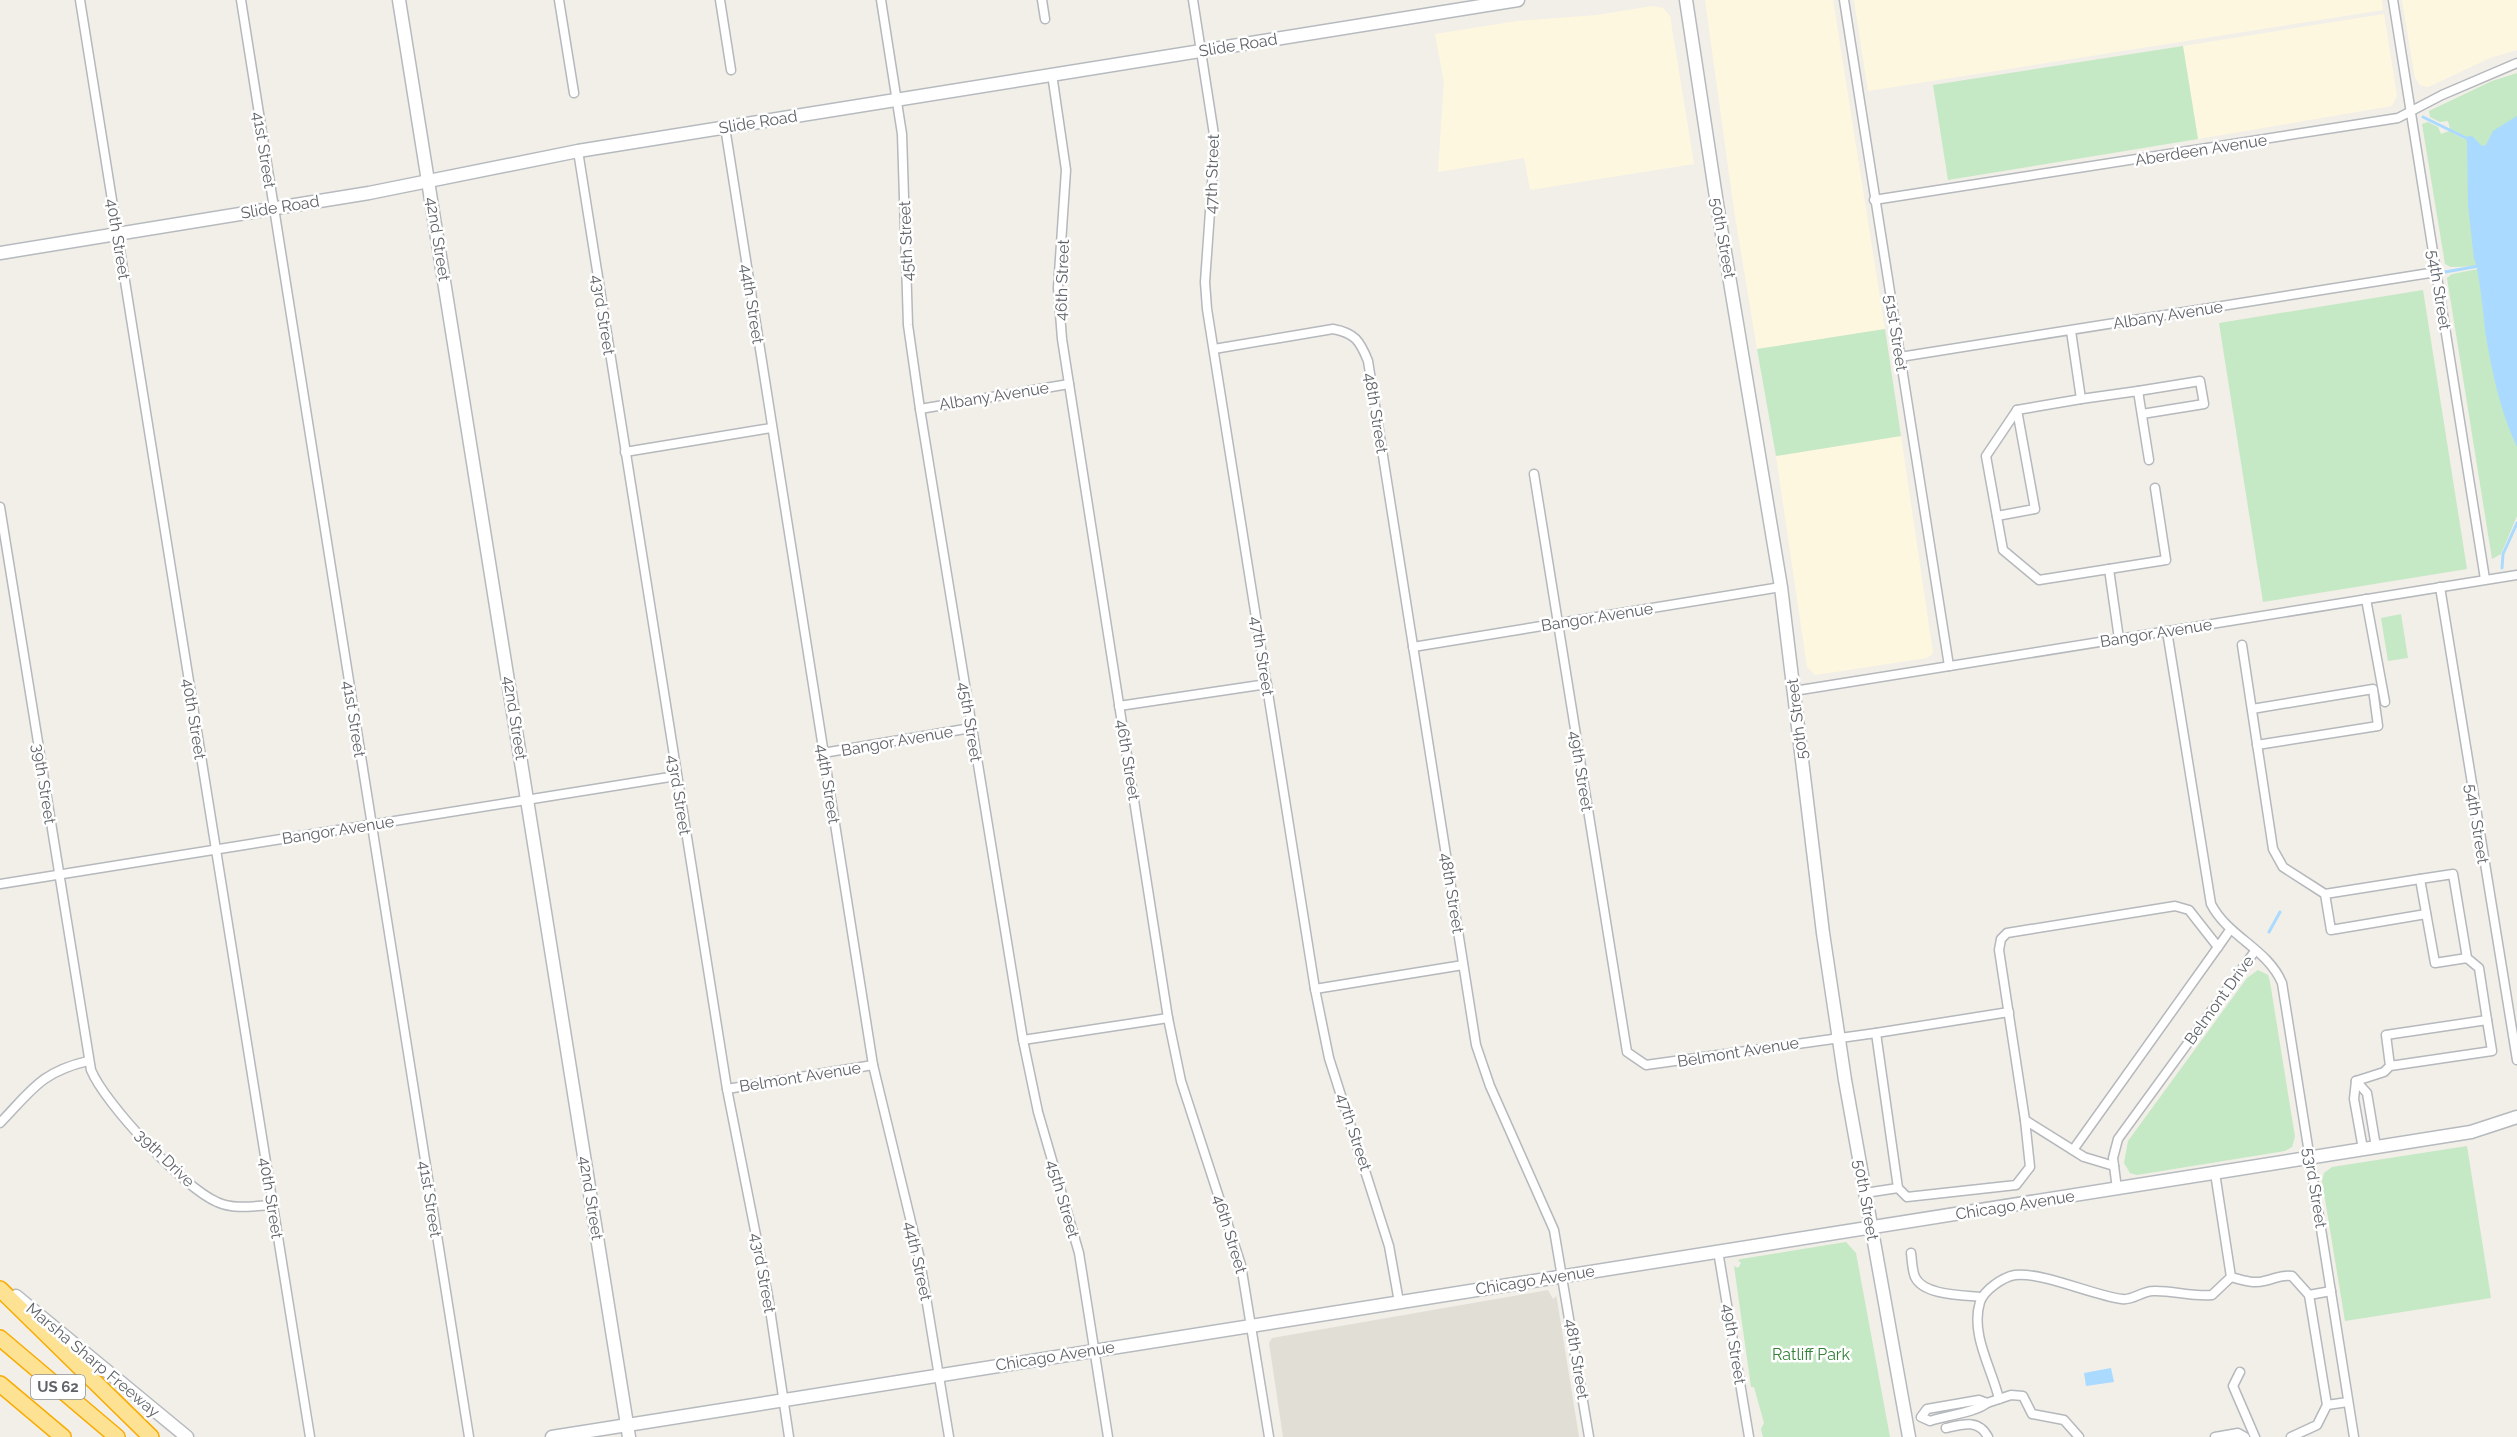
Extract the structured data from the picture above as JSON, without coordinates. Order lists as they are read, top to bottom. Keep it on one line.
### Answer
{"streets":{"highway":["US 62"],"street":["Slide Road","41st Street","Aberdeen Avenue","47th Street","50th Street","40th Street","42nd Street","45th Street","46th Street","54th Street","44th Street","43rd Street","Albany Avenue","51st Street","48th Street","Bangor Avenue","49th Street","39th Street","Belmont Drive","Belmont Avenue","39th Drive","53rd Street","Chicago Avenue","Marsha Sharp Freeway"]},"crossings":[["Slide Road","41st Street"],["Slide Road","47th Street"],["Slide Road","40th Street"],["Slide Road","42nd Street"],["Slide Road","45th Street"],["Slide Road","46th Street"],["Slide Road","44th Street"],["Slide Road","43rd Street"],["41st Street","Bangor Avenue"],["Aberdeen Avenue","54th Street"],["Aberdeen Avenue","51st Street"],["47th Street","48th Street"],["47th Street","Chicago Avenue"],["50th Street","Bangor Avenue"],["50th Street","Belmont Avenue"],["50th Street","Chicago Avenue"],["40th Street","Bangor Avenue"],["40th Street","39th Drive"],["42nd Street","Bangor Avenue"],["42nd Street","Chicago Avenue"],["45th Street","Albany Avenue"],["45th Street","Bangor Avenue"],["45th Street","Chicago Avenue"],["46th Street","Albany Avenue"],["46th Street","Chicago Avenue"],["54th Street","Albany Avenue"],["54th Street","Bangor Avenue"],["44th Street","Bangor Avenue"],["44th Street","Belmont Avenue"],["44th Street","Chicago Avenue"],["43rd Street","Bangor Avenue"],["43rd Street","Belmont Avenue"],["43rd Street","Chicago Avenue"],["Albany Avenue","51st Street"],["51st Street","Bangor Avenue"],["48th Street","Bangor Avenue"],["48th Street","Chicago Avenue"],["Bangor Avenue","49th Street"],["Bangor Avenue","39th Street"],["Bangor Avenue","Belmont Drive"],["49th Street","Belmont Avenue"],["49th Street","Chicago Avenue"],["39th Street","39th Drive"],["Belmont Drive","53rd Street"],["Belmont Drive","Chicago Avenue"],["53rd Street","Chicago Avenue"]],"parks":["Ratliff Park"]}
